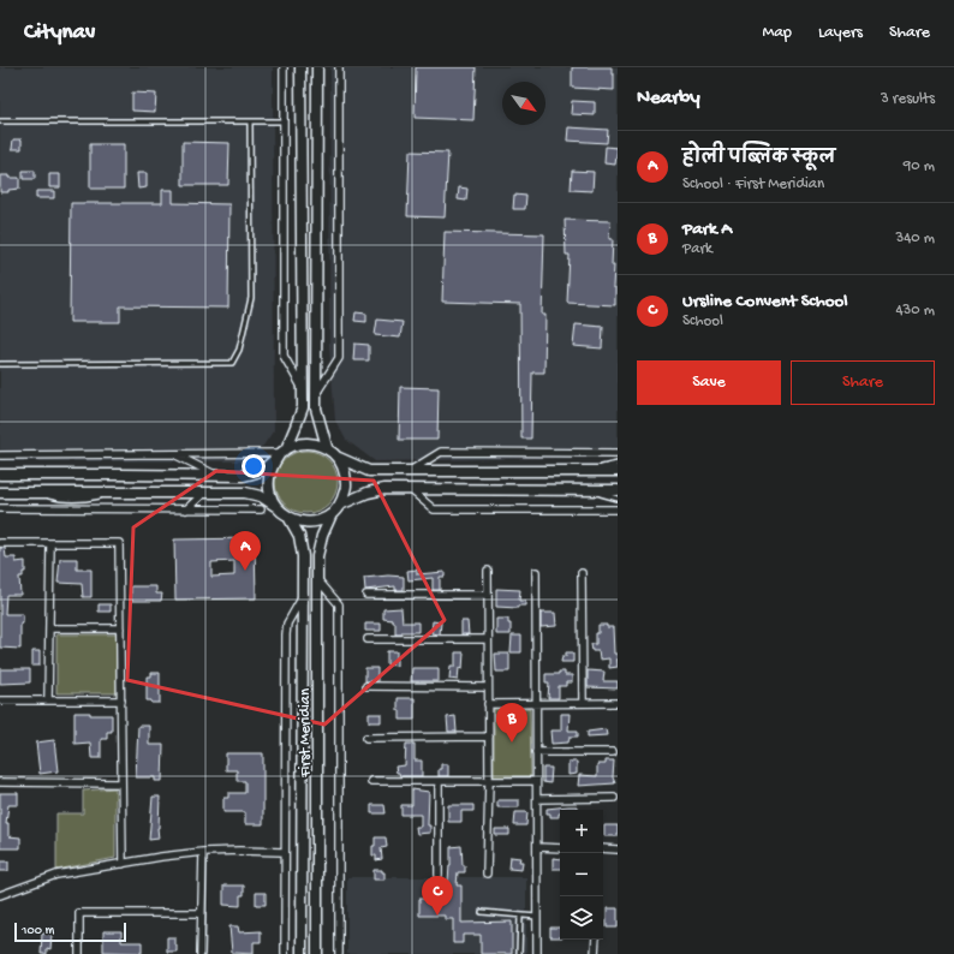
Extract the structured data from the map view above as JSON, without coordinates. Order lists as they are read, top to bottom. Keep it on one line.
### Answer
{"streets":{"street":["First Meridian"]},"scale_bar":"100 m","north":"bottom right","page":{"header":"Citynav","nav":["Map","Layers","Share"],"heading":["Nearby","3 results"],"list":[{"mark":"A","name":"होली पब्लिक स्कूल","note":"School · First Meridian","value":"90 m"},{"mark":"B","name":"Park A","note":"Park","value":"340 m"},{"mark":"C","name":"Ursline Convent School","note":"School","value":"430 m"}],"buttons":["Save","Share"],"pins":["A","B","C"],"map_buttons":["+","−"],"scale":"100 m"}}
